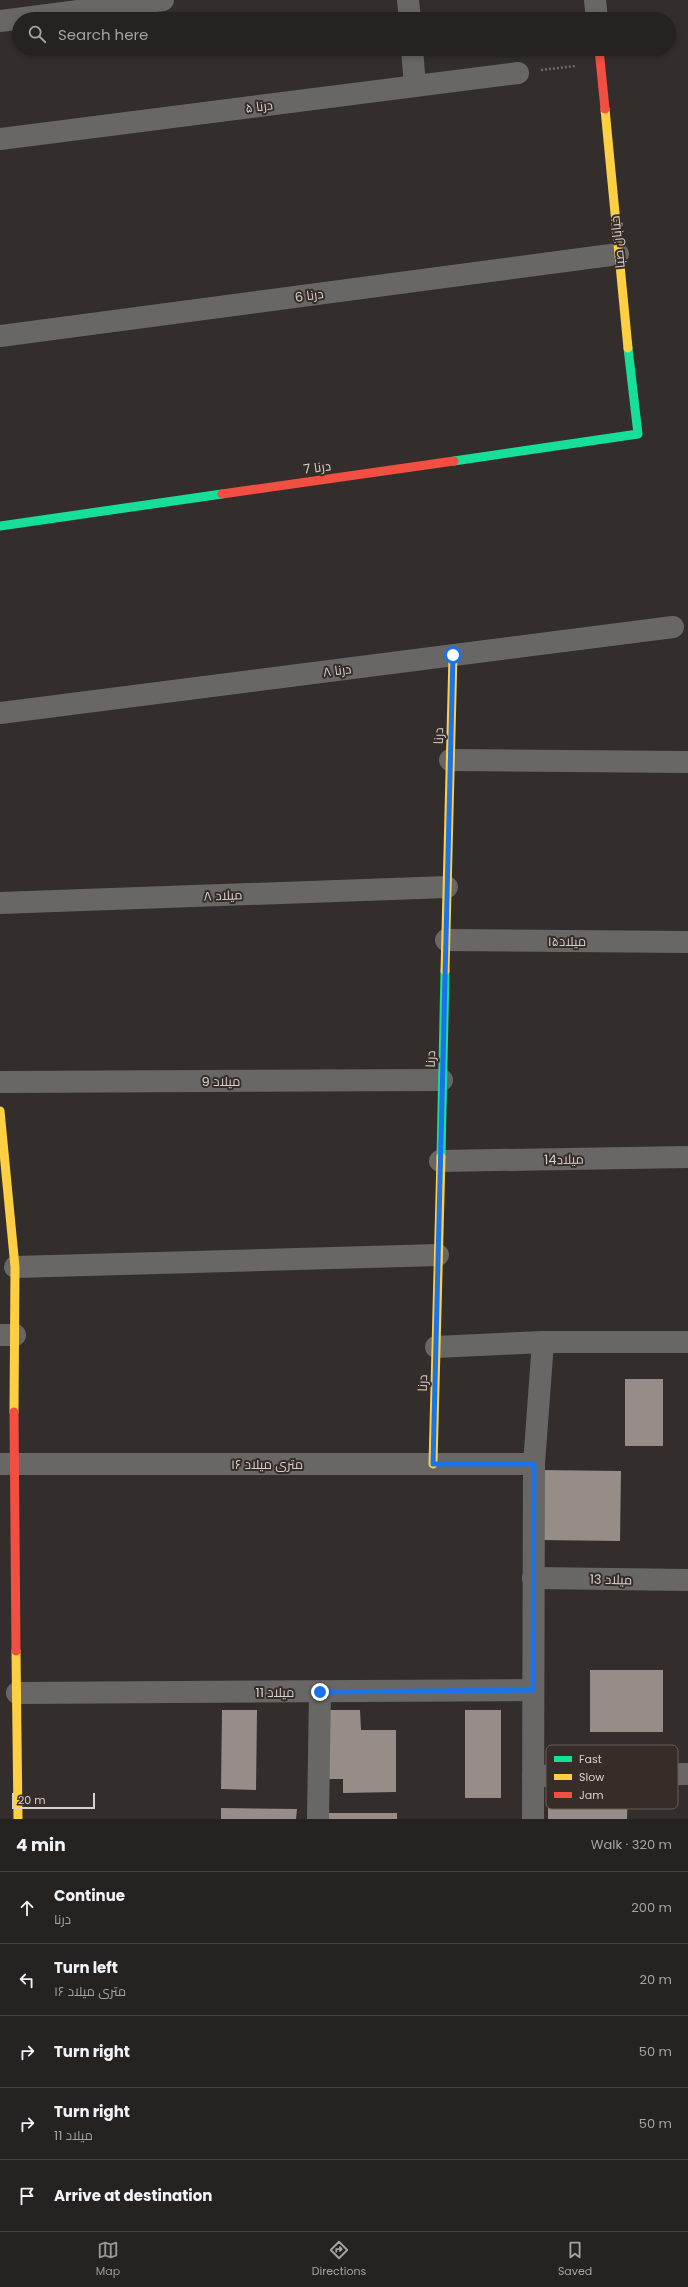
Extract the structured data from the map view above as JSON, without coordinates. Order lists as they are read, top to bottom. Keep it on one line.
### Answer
{"streets":{"street":["درنا ۵","خیابان صبا","درنا 6","درنا 7","درنا ۸","درنا","میلاد ۸","میلاد۱۵","میلاد 9","میلاد14","۱۶ متری میلاد","میلاد 13","میلاد 11"]},"crossings":[["خیابان صبا","درنا 6"],["خیابان صبا","درنا 7"],["درنا ۸","درنا"],["درنا","میلاد ۸"],["درنا","میلاد۱۵"],["درنا","میلاد 9"],["درنا","میلاد14"],["درنا","۱۶ متری میلاد"]],"legend":["Fast","Slow","Jam"],"scale_bar":"20 m","page":{"search":"Search here","scale":"20 m","heading":["4 min","Walk · 320 m"],"list":[["Continue","درنا","200 m"],["Turn left","۱۶ متری میلاد","20 m"],["Turn right","50 m"],["Turn right","میلاد 11","50 m"],"Arrive at destination"],"nav":["Map","Directions","Saved"]}}
